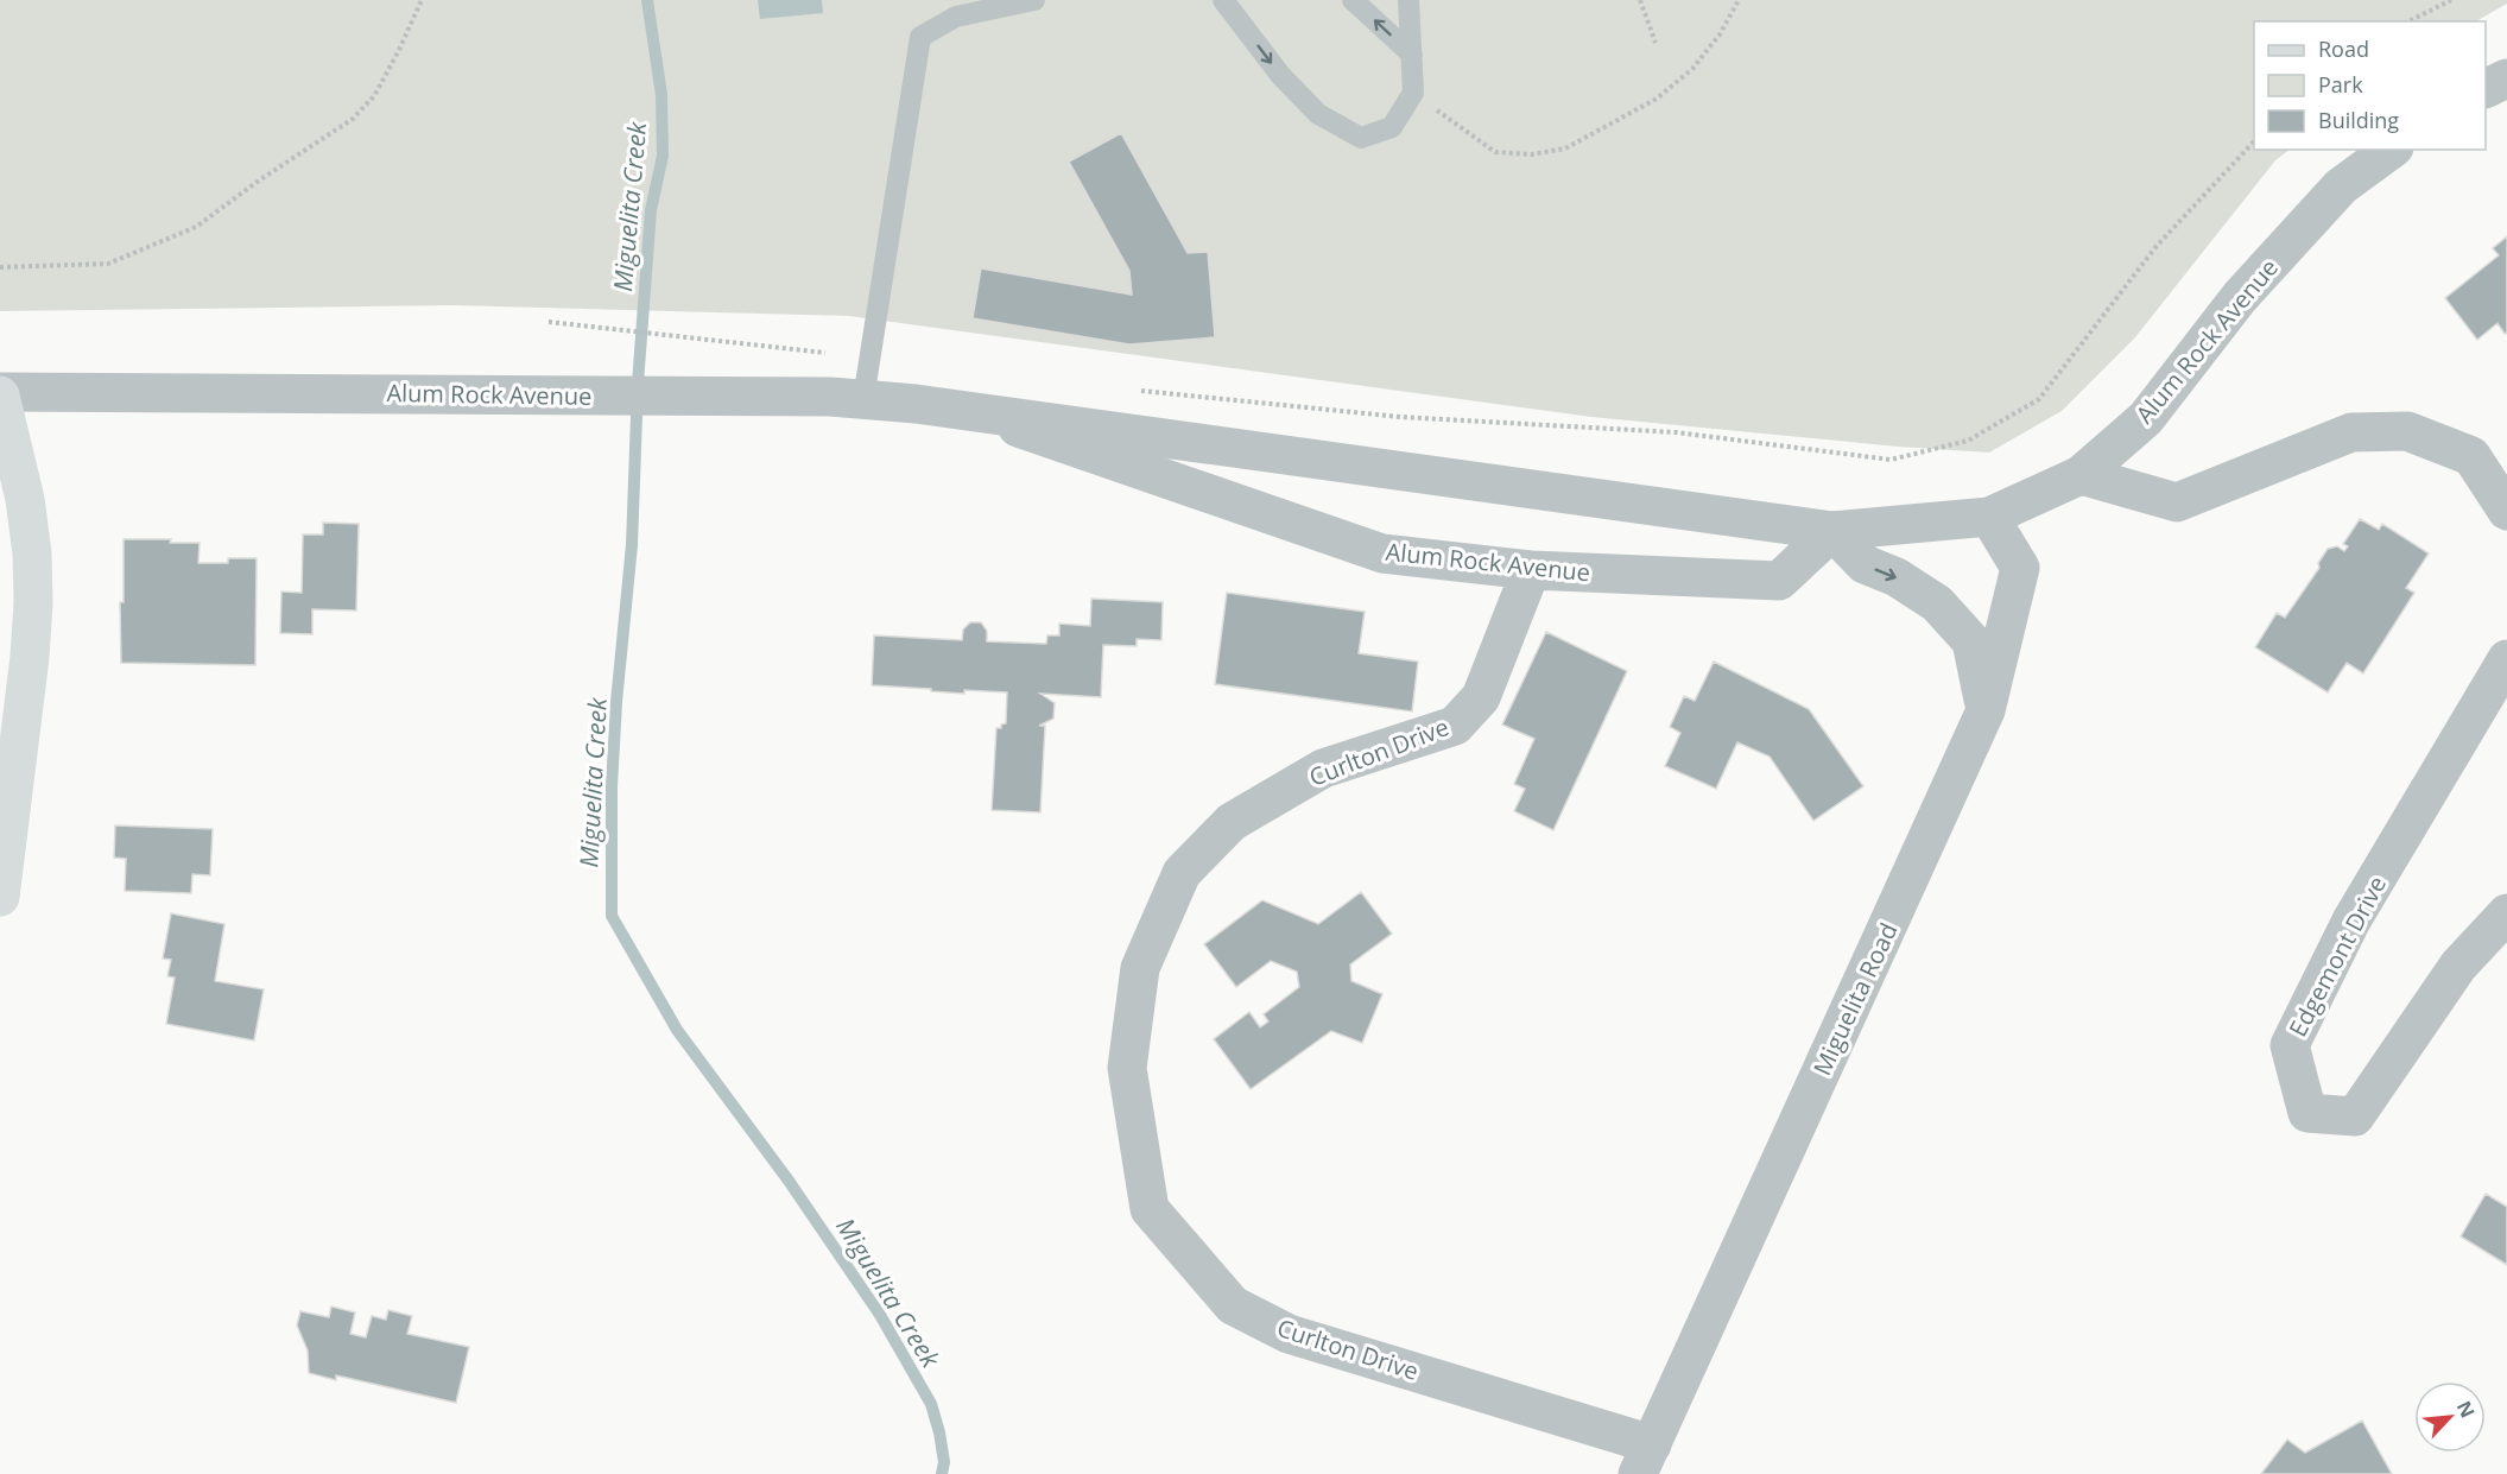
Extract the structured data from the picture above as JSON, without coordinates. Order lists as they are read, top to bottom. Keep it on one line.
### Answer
{"streets":{"street":["Alum Rock Avenue","Curlton Drive","Edgemont Drive","Miguelita Road"]},"crossings":[["Alum Rock Avenue","Curlton Drive"],["Alum Rock Avenue","Miguelita Road"],["Curlton Drive","Miguelita Road"]],"water":["Miguelita Creek"],"legend":["Road","Park","Building"],"north":"top right"}
